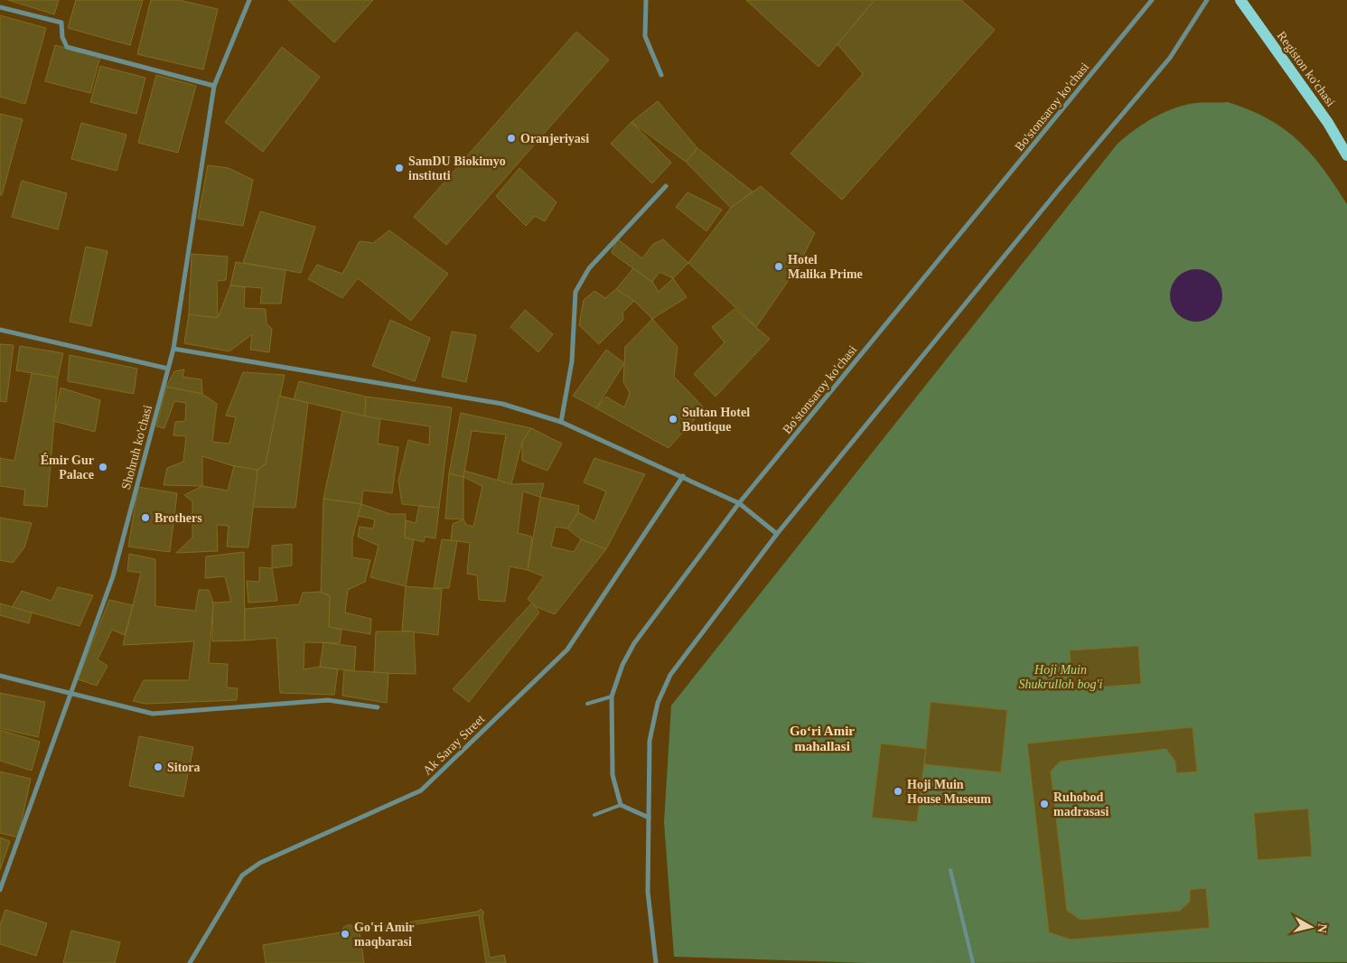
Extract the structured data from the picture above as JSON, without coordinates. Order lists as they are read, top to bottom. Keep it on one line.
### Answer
{"streets":{"main road":["Registon ko'chasi"],"street":["Bo'stonsaroy ko'chasi","Shohruh ko'chasi","Ak Saray Street"]},"districts":["Go‘ri Amir mahallasi"],"parks":["Hoji Muin Shukrulloh bog'i"],"places":["Oranjeriyasi","SamDU Biokimyo instituti","Hotel Malika Prime","Sultan Hotel Boutique","Émir Gur Palace","Brothers","Sitora","Hoji Muin House Museum","Ruhobod madrasasi","Go'ri Amir maqbarasi"],"north":"right"}
